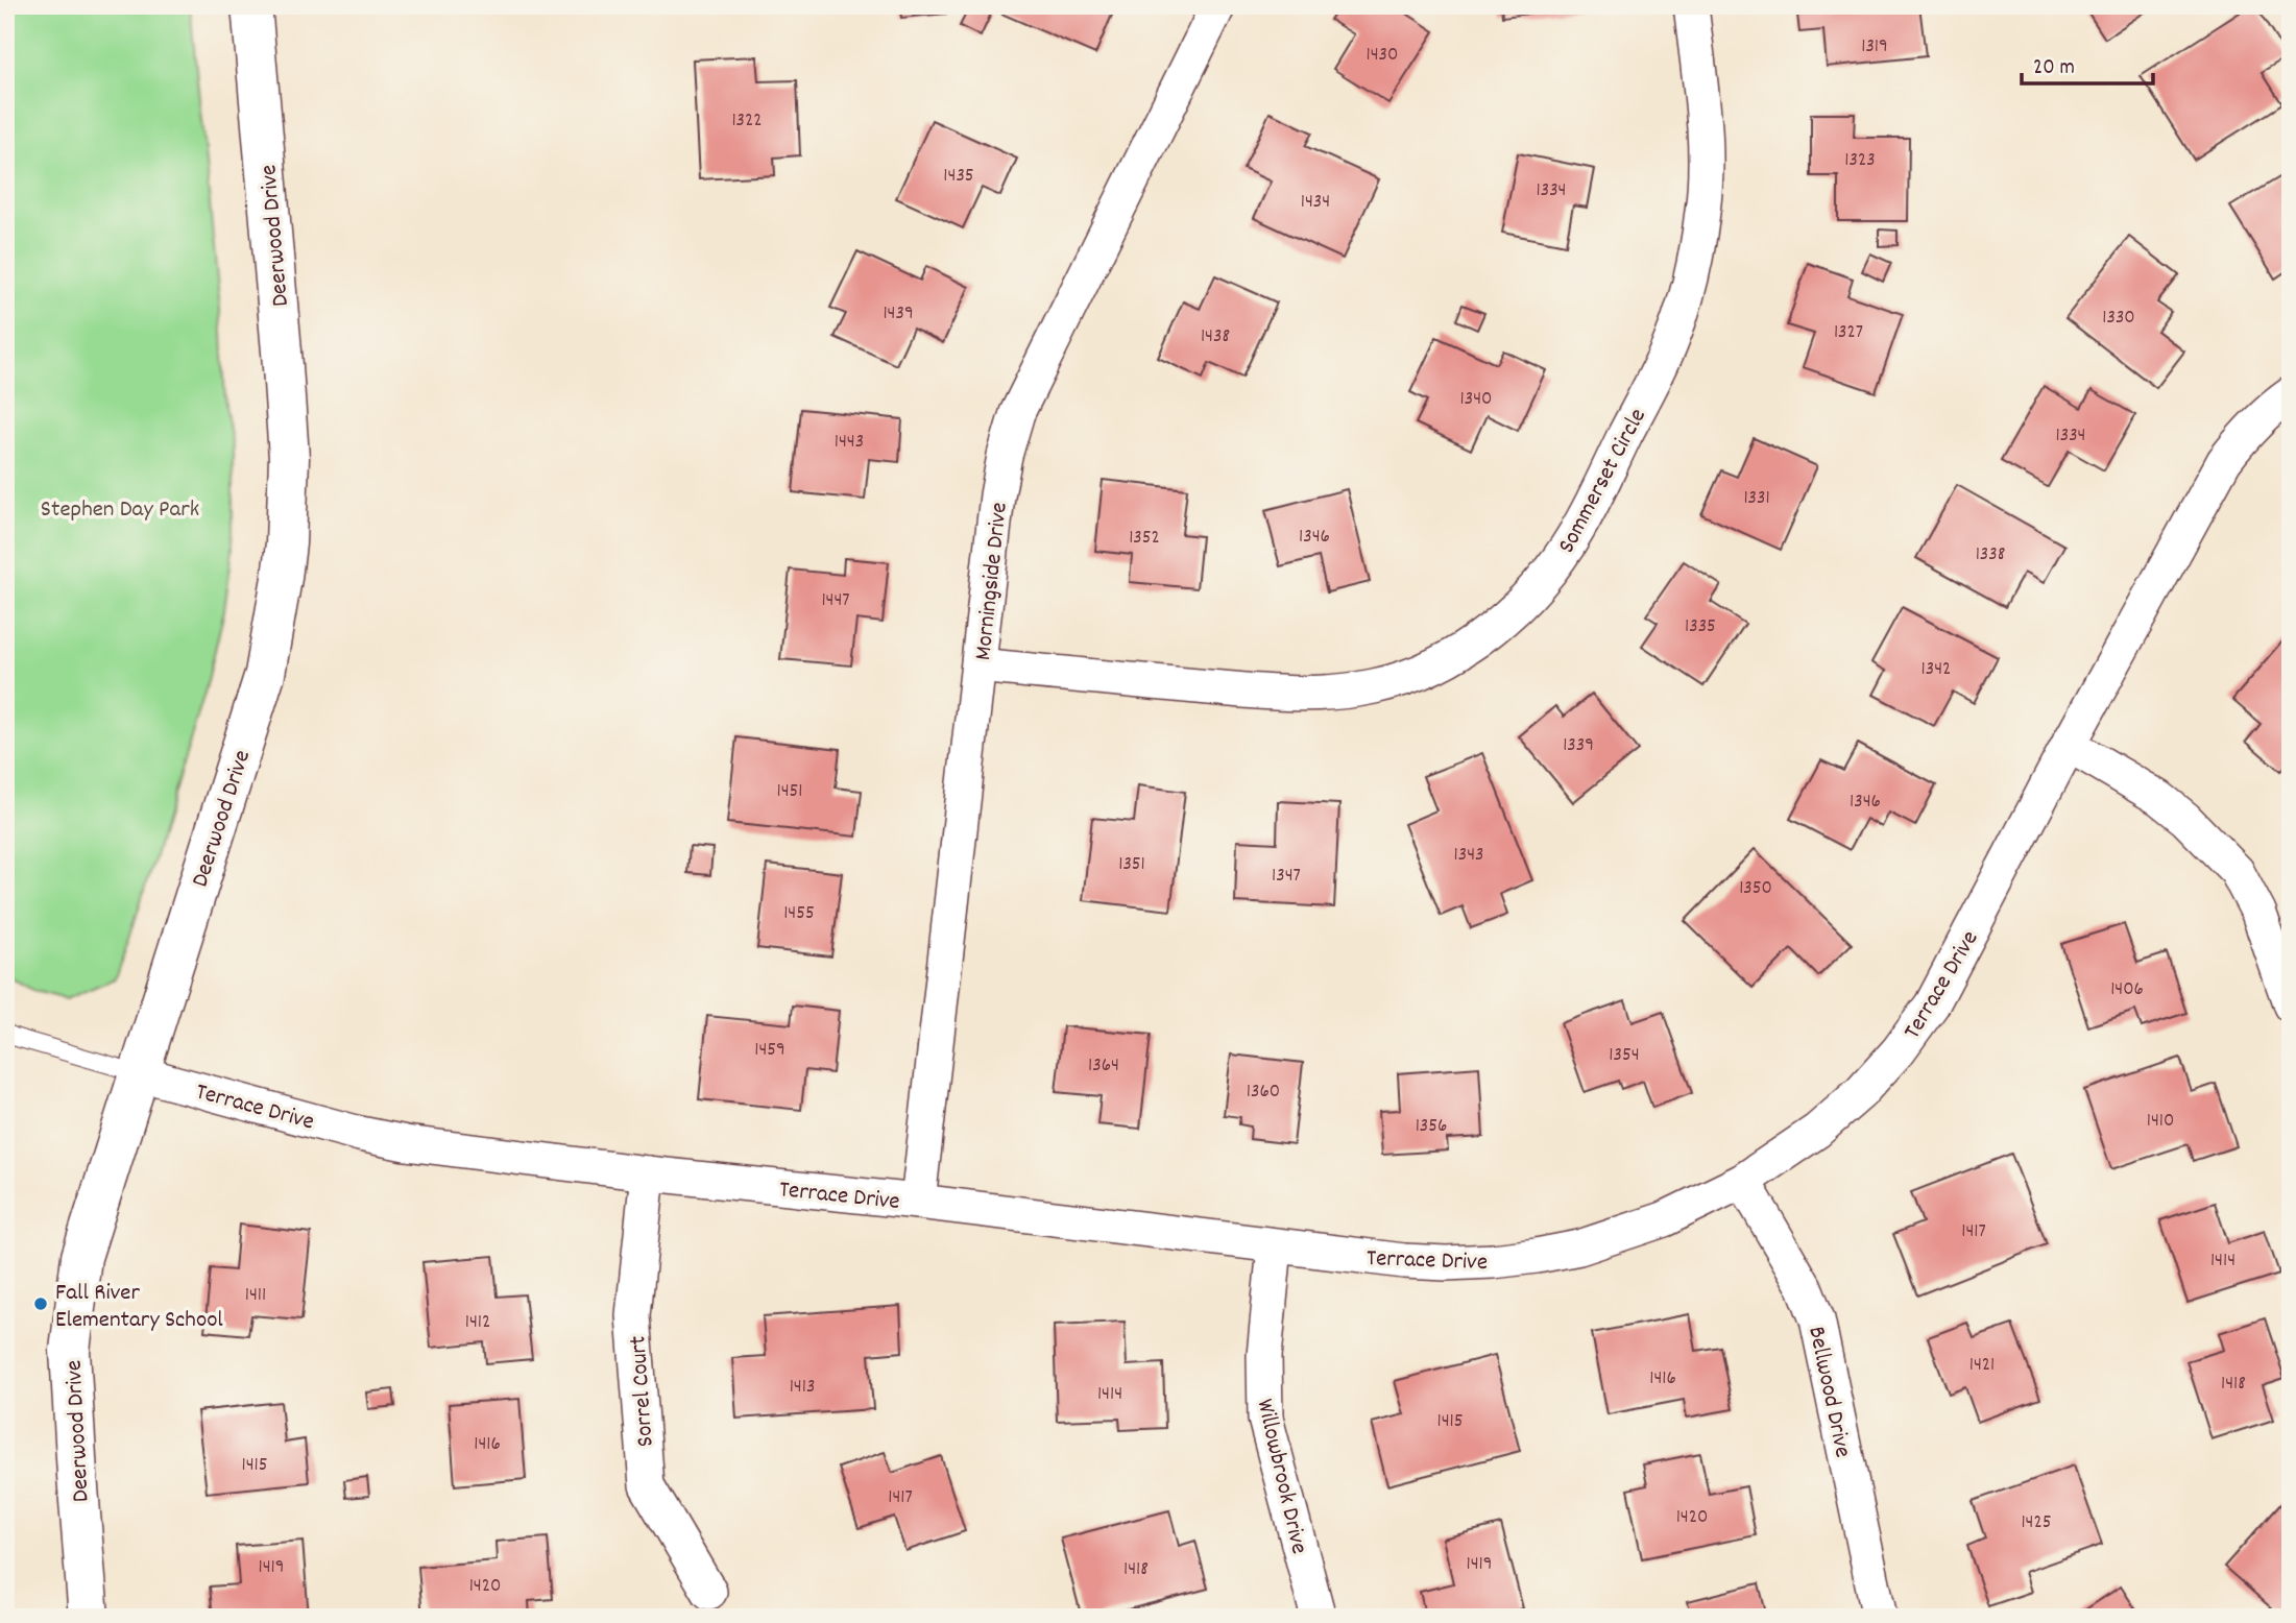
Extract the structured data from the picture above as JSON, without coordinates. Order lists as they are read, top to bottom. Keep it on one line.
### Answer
{"streets":{"street":["Deerwood Drive","Sommerset Circle","Morningside Drive","Terrace Drive","Sorrel Court","Bellwood Drive","Willowbrook Drive"]},"crossings":[["Deerwood Drive","Terrace Drive"],["Sommerset Circle","Morningside Drive"],["Morningside Drive","Terrace Drive"],["Terrace Drive","Sorrel Court"],["Terrace Drive","Bellwood Drive"],["Terrace Drive","Willowbrook Drive"]],"parks":["Stephen Day Park"],"places":["Fall River Elementary School"],"house_numbers":["1319","1430","1322","1323","1435","1334","1434","1439","1330","1327","1438","1340","1334","1443","1331","1346","1352","1338","1447","1335","1342","1339","1451","1346","1343","1351","1347","1350","1455","1406","1459","1354","1364","1360","1410","1356","1417","1414","1411","1412","1421","1416","1418","1413","1414","1415","1416","1415","1417","1420","1425","1419","1419","1418","1420"],"scale_bar":"20 m"}
